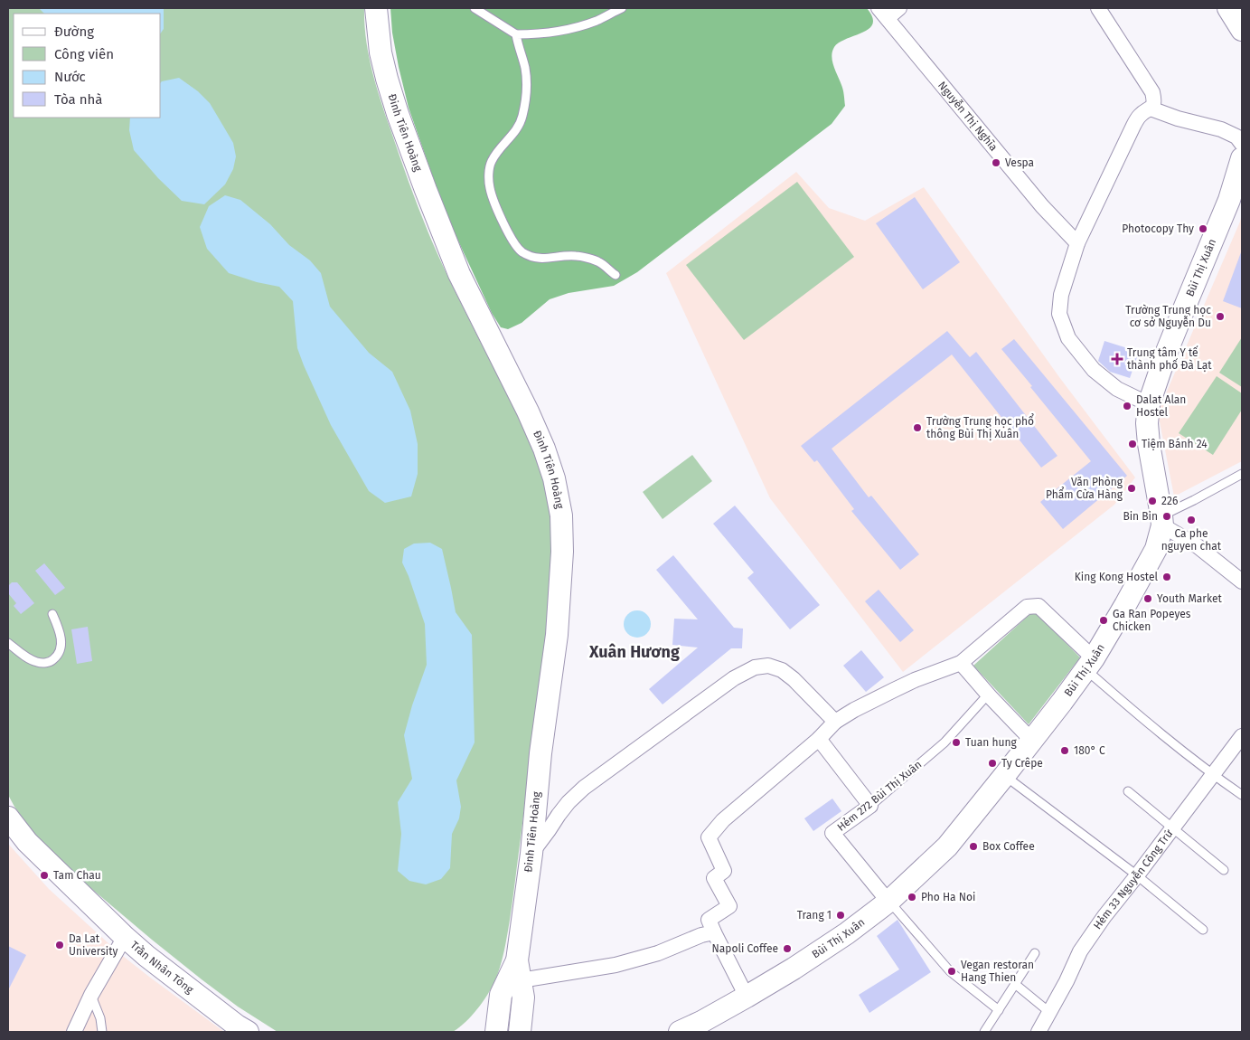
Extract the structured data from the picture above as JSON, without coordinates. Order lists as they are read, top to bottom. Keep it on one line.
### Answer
{"streets":{"main road":["Đinh Tiên Hoàng","Bùi Thị Xuân","Trần Nhân Tông"],"street":["Nguyễn Thị Nghĩa","Hẻm 272 Bùi Thị Xuân","Hẻm 33 Nguyễn Công Trứ"]},"crossings":[["Bùi Thị Xuân","Hẻm 272 Bùi Thị Xuân"]],"districts":["Xuân Hương"],"places":{"other":["Vespa","Photocopy Thy","Trường Trung học cơ sở Nguyễn Du","Dalat Alan Hostel","Trường Trung học phổ thông Bùi Thị Xuân","Tiệm Bánh 24","Văn Phòng Phẩm Cừa Hàng","226","Bin Bin","Ca phe nguyen chat","King Kong Hostel","Youth Market","Ga Ran Popeyes Chicken","Tuan hung","180° C","Ty Crêpe","Box Coffee","Tam Chau","Pho Ha Noi","Trang 1","Da Lat University","Napoli Coffee","Vegan restoran Hang Thien"],"health":["Trung tâm Y tế thành phố Đà Lạt"]},"legend":["Đường","Công viên","Nước","Tòa nhà"]}
